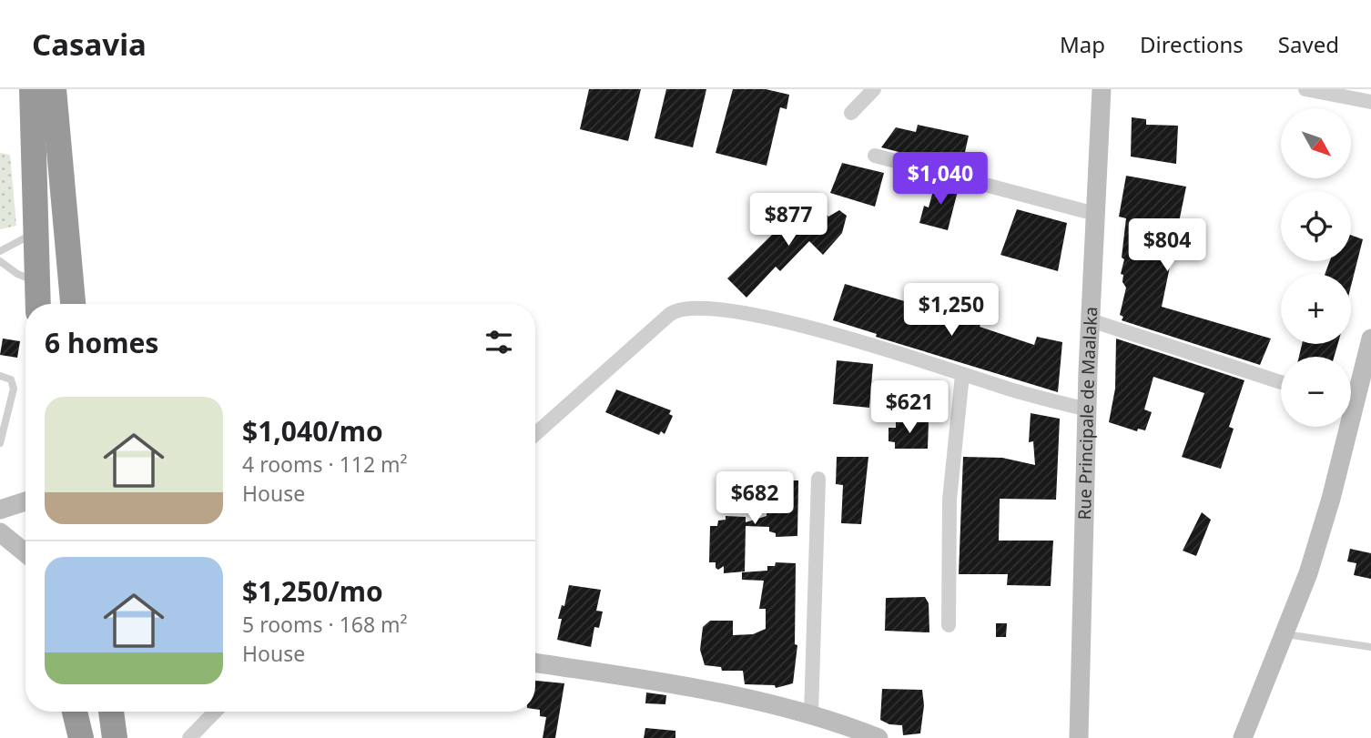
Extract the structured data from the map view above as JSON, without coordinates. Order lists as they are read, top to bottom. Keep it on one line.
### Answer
{"streets":{"street":["Rue Principale de Maalaka"]},"north":"bottom right","page":{"header":"Casavia","nav":["Map","Directions","Saved"],"map_buttons":["+","−"],"price":["$1,040","$877","$804","$1,250","$621","$682"],"heading":"6 homes","list":[{"name":"$1,040/mo","note":"4 rooms · 112 m² · House"},{"name":"$1,250/mo","note":"5 rooms · 168 m² · House"}]}}
